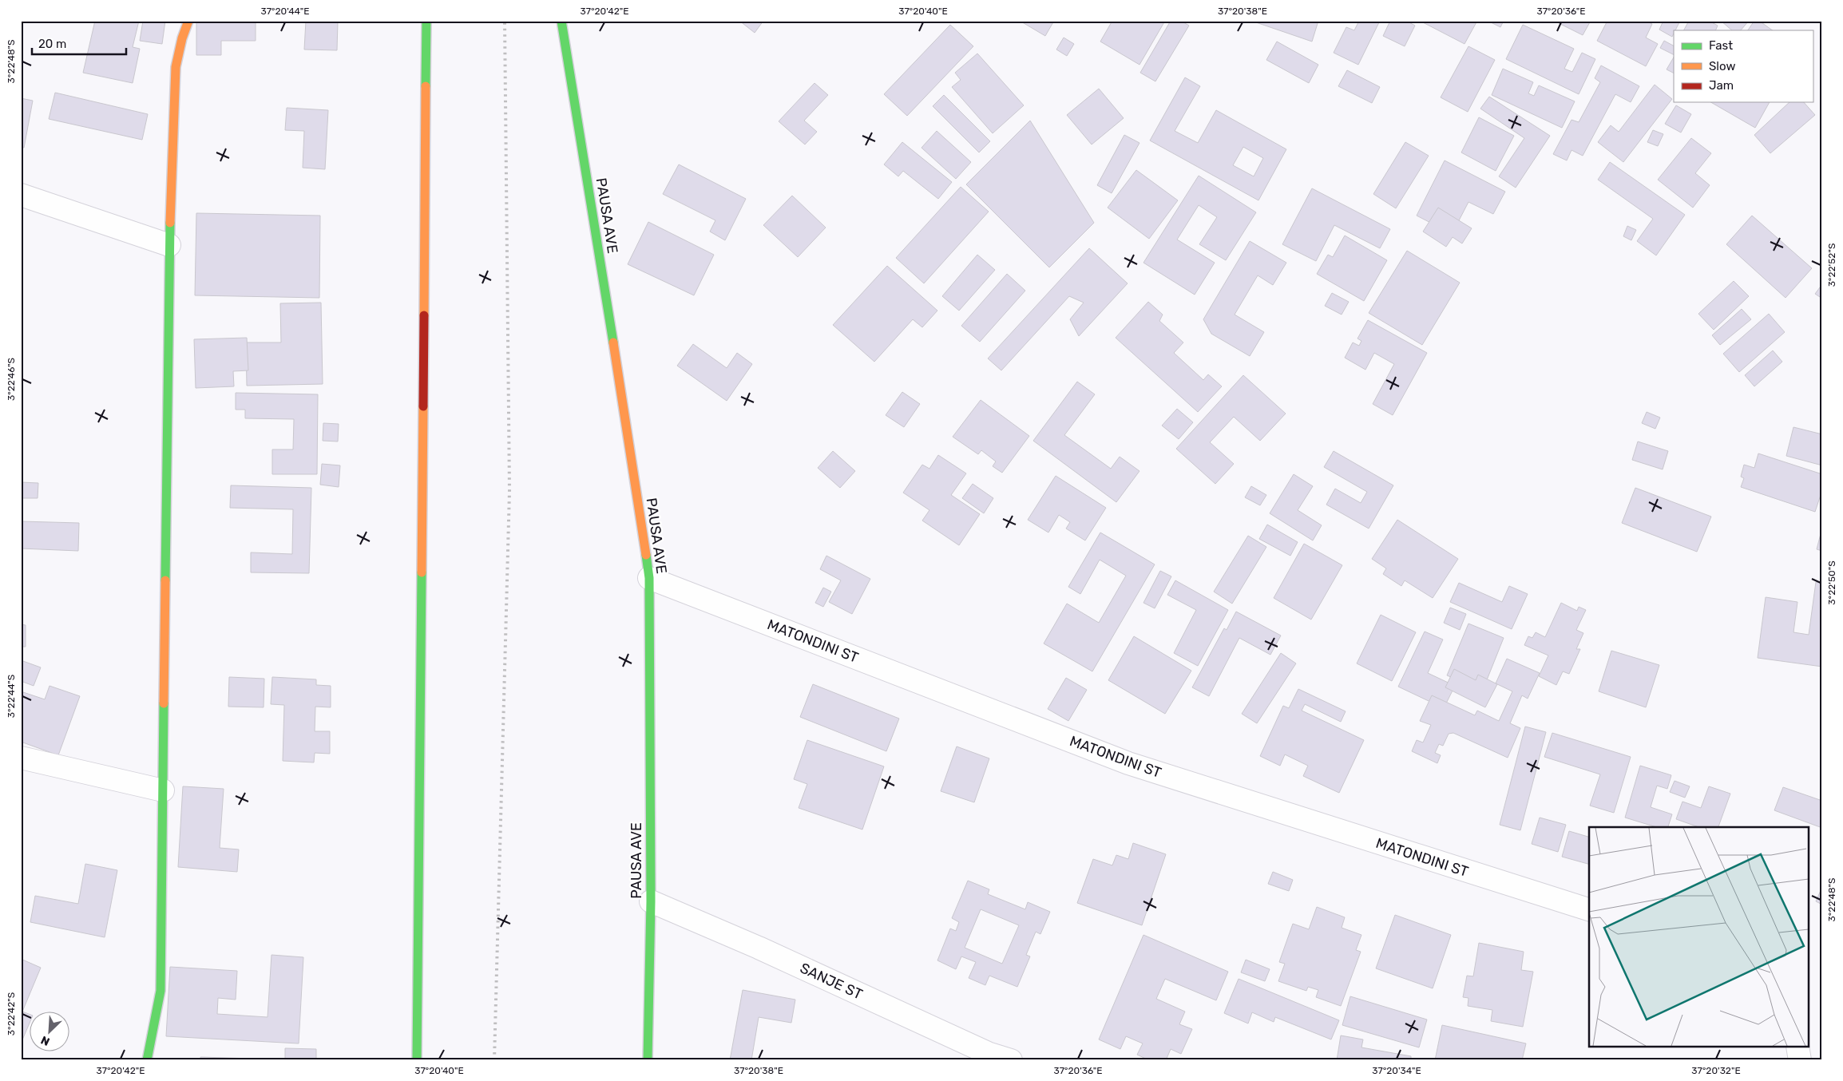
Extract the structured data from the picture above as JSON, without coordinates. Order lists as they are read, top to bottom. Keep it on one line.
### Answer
{"streets":{"street":["PAUSA AVE","MATONDINI ST","SANJE ST"]},"crossings":[["PAUSA AVE","MATONDINI ST"],["PAUSA AVE","SANJE ST"]],"legend":["Fast","Slow","Jam"],"scale_bar":"20 m","north":"bottom left","coordinates":["37°20'44\"E","37°20'42\"E","37°20'40\"E","37°20'38\"E","37°20'36\"E","3°22'48\"S","3°22'52\"S","3°22'46\"S","3°22'50\"S","3°22'44\"S","3°22'42\"S","37°20'34\"E","37°20'32\"E"]}
